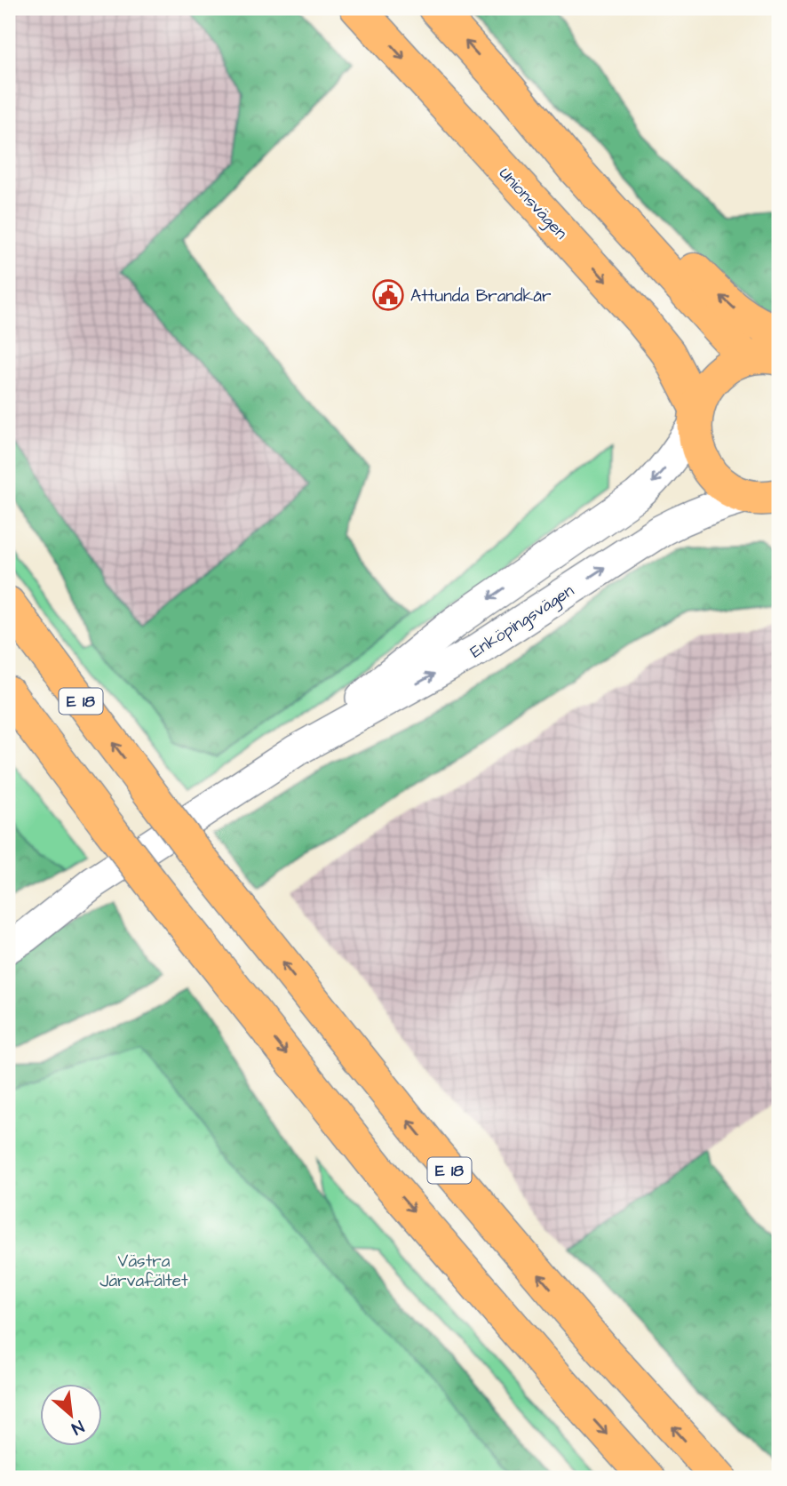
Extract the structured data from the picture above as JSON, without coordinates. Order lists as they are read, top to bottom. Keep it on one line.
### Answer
{"streets":{"main road":["Unionsvägen","E 18"],"street":["Enköpingsvägen"]},"crossings":[["Unionsvägen","Enköpingsvägen"]],"parks":["Västra Järvafältet"],"places":{"public building":["Attunda Brandkår"]},"north":"bottom right"}
